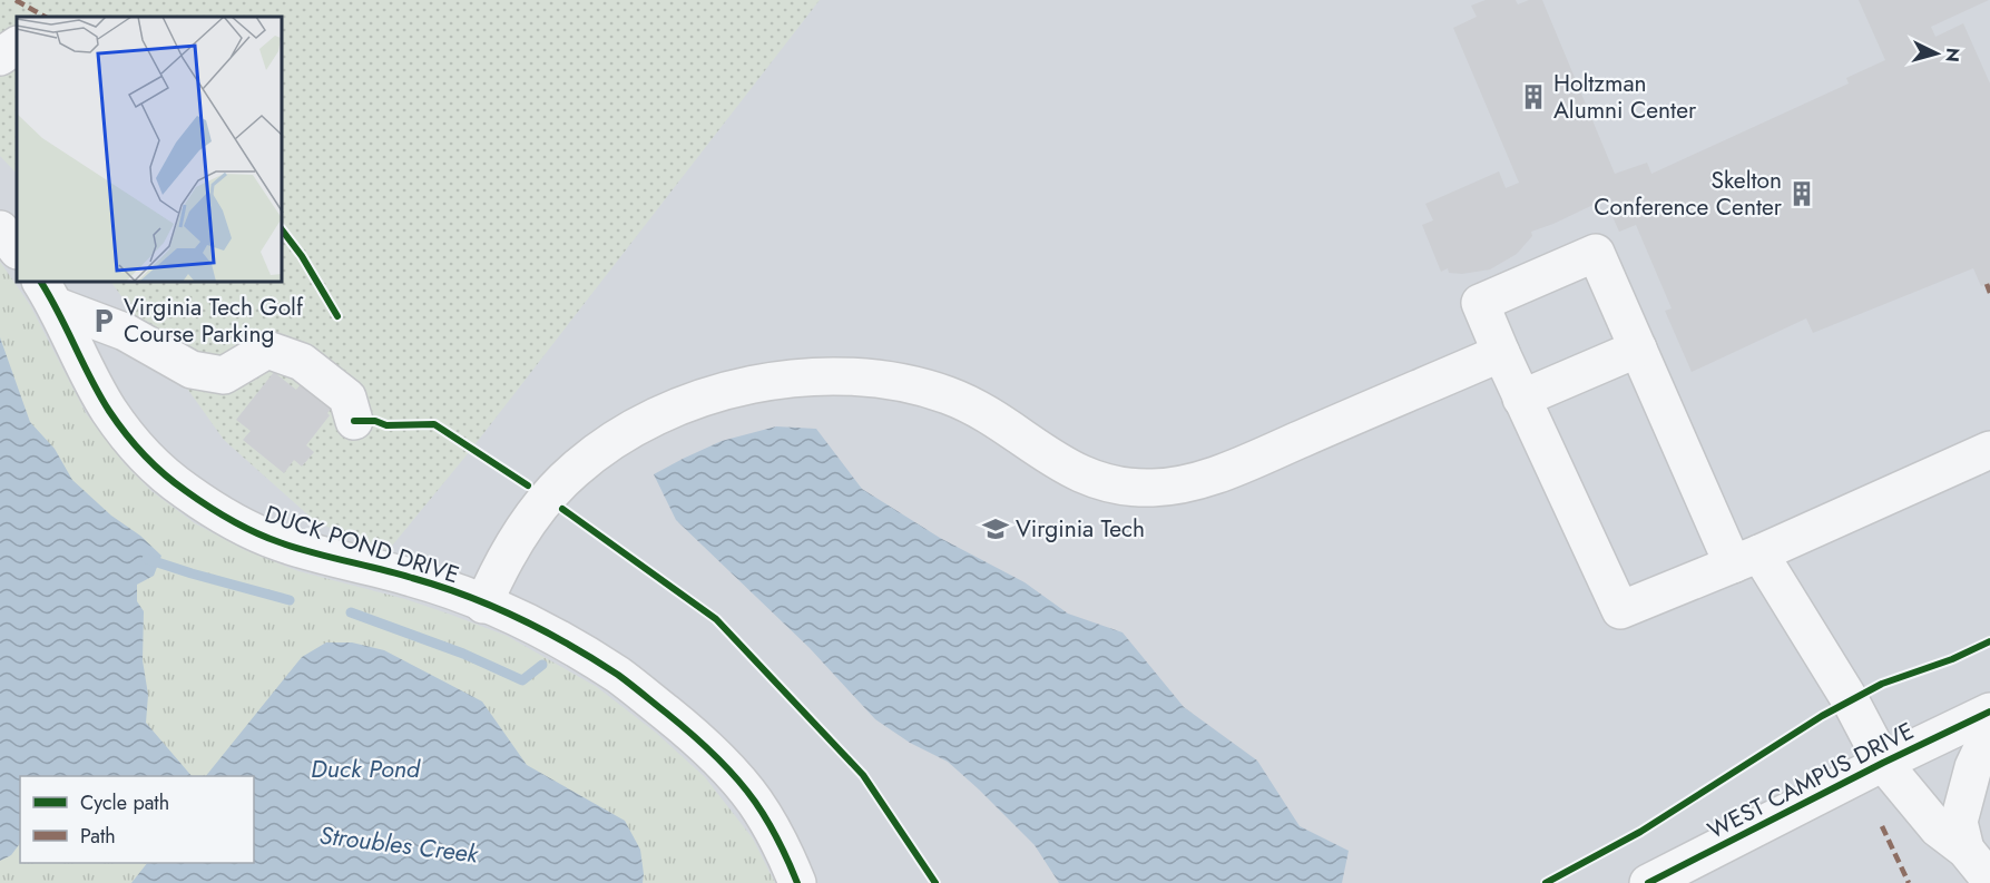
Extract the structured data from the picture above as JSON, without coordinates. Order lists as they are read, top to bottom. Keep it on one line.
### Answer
{"streets":{"street":["DUCK POND DRIVE","WEST CAMPUS DRIVE"]},"water":["Duck Pond","Stroubles Creek"],"places":{"building":["Holtzman Alumni Center","Skelton Conference Center"],"parking":["Virginia Tech Golf Course Parking"],"school or university":["Virginia Tech"]},"legend":["Cycle path","Path"],"north":"right"}
